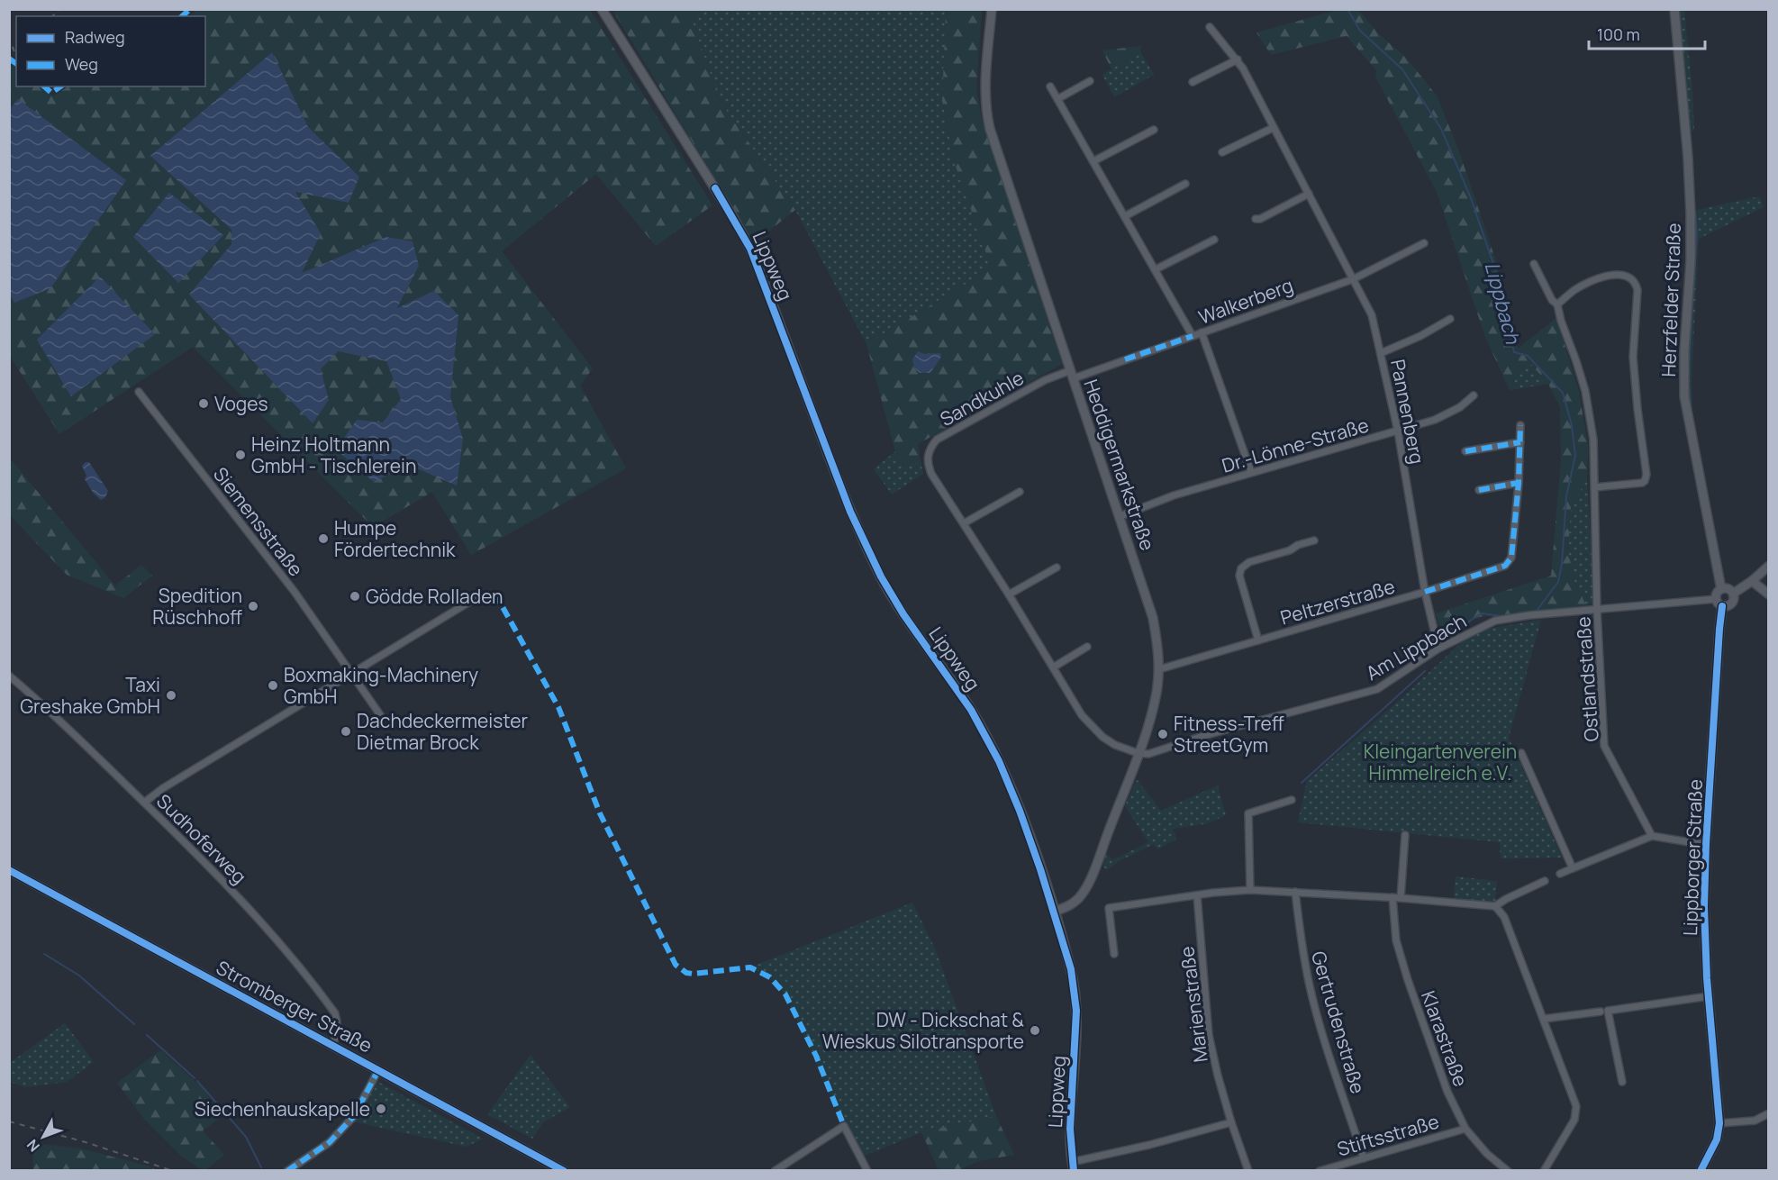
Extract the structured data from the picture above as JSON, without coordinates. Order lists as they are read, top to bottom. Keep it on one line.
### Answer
{"streets":{"street":["Lippweg","Herzfelder Straße","Walkerberg","Sandkuhle","Pannenberg","Dr.-Lönne-Straße","Heddigermarkstraße","Siemensstraße","Peltzerstraße","Am Lippbach","Ostlandstraße","Sudhoferweg","Lippborger Straße","Marienstraße","Stromberger Straße","Gertrudenstraße","Klarastraße","Stiftsstraße"]},"crossings":[["Lippweg","Heddigermarkstraße"],["Herzfelder Straße","Am Lippbach"],["Herzfelder Straße","Lippborger Straße"],["Walkerberg","Sandkuhle"],["Walkerberg","Pannenberg"],["Walkerberg","Heddigermarkstraße"],["Sandkuhle","Heddigermarkstraße"],["Sandkuhle","Am Lippbach"],["Pannenberg","Dr.-Lönne-Straße"],["Pannenberg","Peltzerstraße"],["Pannenberg","Am Lippbach"],["Dr.-Lönne-Straße","Heddigermarkstraße"],["Heddigermarkstraße","Peltzerstraße"],["Heddigermarkstraße","Am Lippbach"],["Am Lippbach","Ostlandstraße"],["Am Lippbach","Lippborger Straße"],["Sudhoferweg","Stromberger Straße"],["Gertrudenstraße","Stiftsstraße"],["Klarastraße","Stiftsstraße"]],"water":["Lippbach"],"parks":["Kleingartenverein Himmelreich e.V."],"places":["Voges","Heinz Holtmann GmbH - Tischlerein","Humpe Fördertechnik","Gödde Rolladen","Spedition Rüschhoff","Boxmaking-Machinery GmbH","Taxi Greshake GmbH","Dachdeckermeister Dietmar Brock","Fitness-Treff StreetGym","DW - Dickschat & Wieskus Silotransporte","Siechenhauskapelle"],"legend":["Radweg","Weg"],"scale_bar":"100 m","north":"bottom left"}
